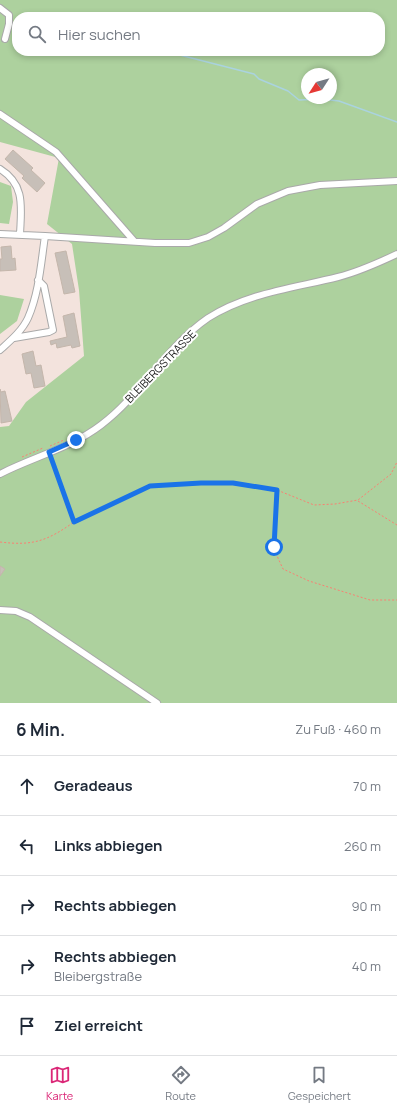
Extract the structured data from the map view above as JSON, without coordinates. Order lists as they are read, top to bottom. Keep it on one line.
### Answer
{"streets":{"street":["BLEIBERGSTRASSE"]},"north":"bottom left","page":{"search":"Hier suchen","heading":["6 Min.","Zu Fuß · 460 m"],"list":[["Geradeaus","70 m"],["Links abbiegen","260 m"],["Rechts abbiegen","90 m"],["Rechts abbiegen","Bleibergstraße","40 m"],"Ziel erreicht"],"nav":["Karte","Route","Gespeichert"]}}
